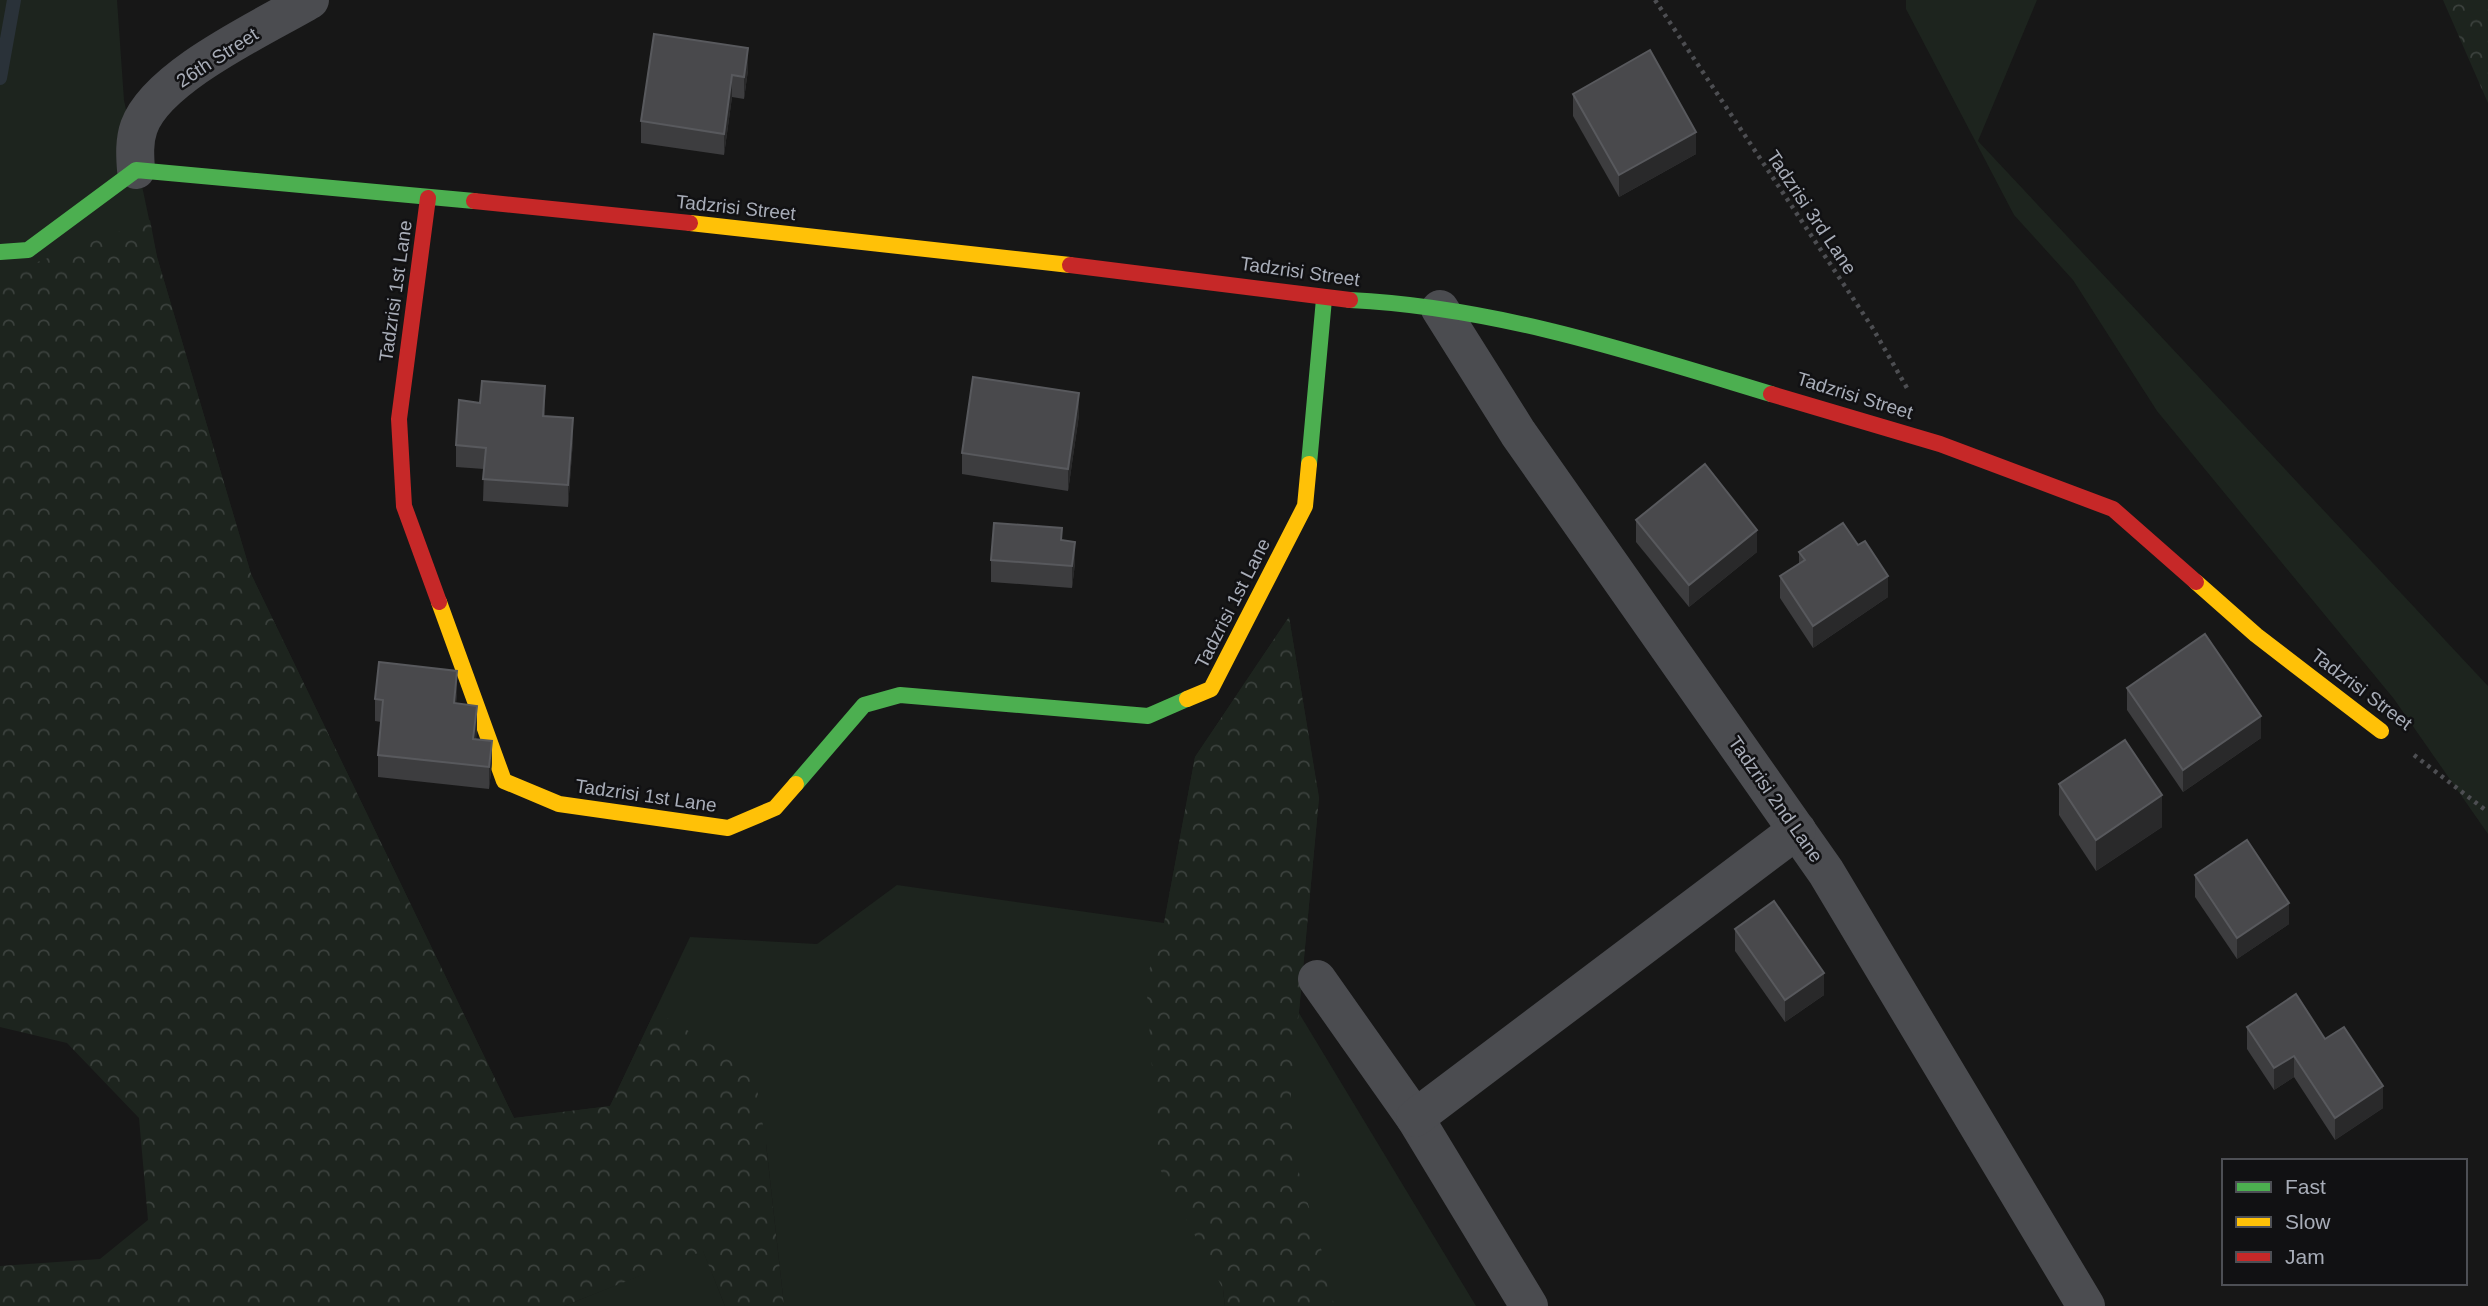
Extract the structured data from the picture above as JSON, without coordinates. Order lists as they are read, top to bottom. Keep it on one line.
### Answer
{"streets":{"street":["26th Street","Tadzrisi Street","Tadzrisi 1st Lane","Tadzrisi 2nd Lane"],"path":["Tadzrisi 3rd Lane"]},"crossings":[["26th Street","Tadzrisi Street"],["Tadzrisi Street","Tadzrisi 3rd Lane"],["Tadzrisi Street","Tadzrisi 1st Lane"],["Tadzrisi Street","Tadzrisi 2nd Lane"]],"legend":["Fast","Slow","Jam"]}
